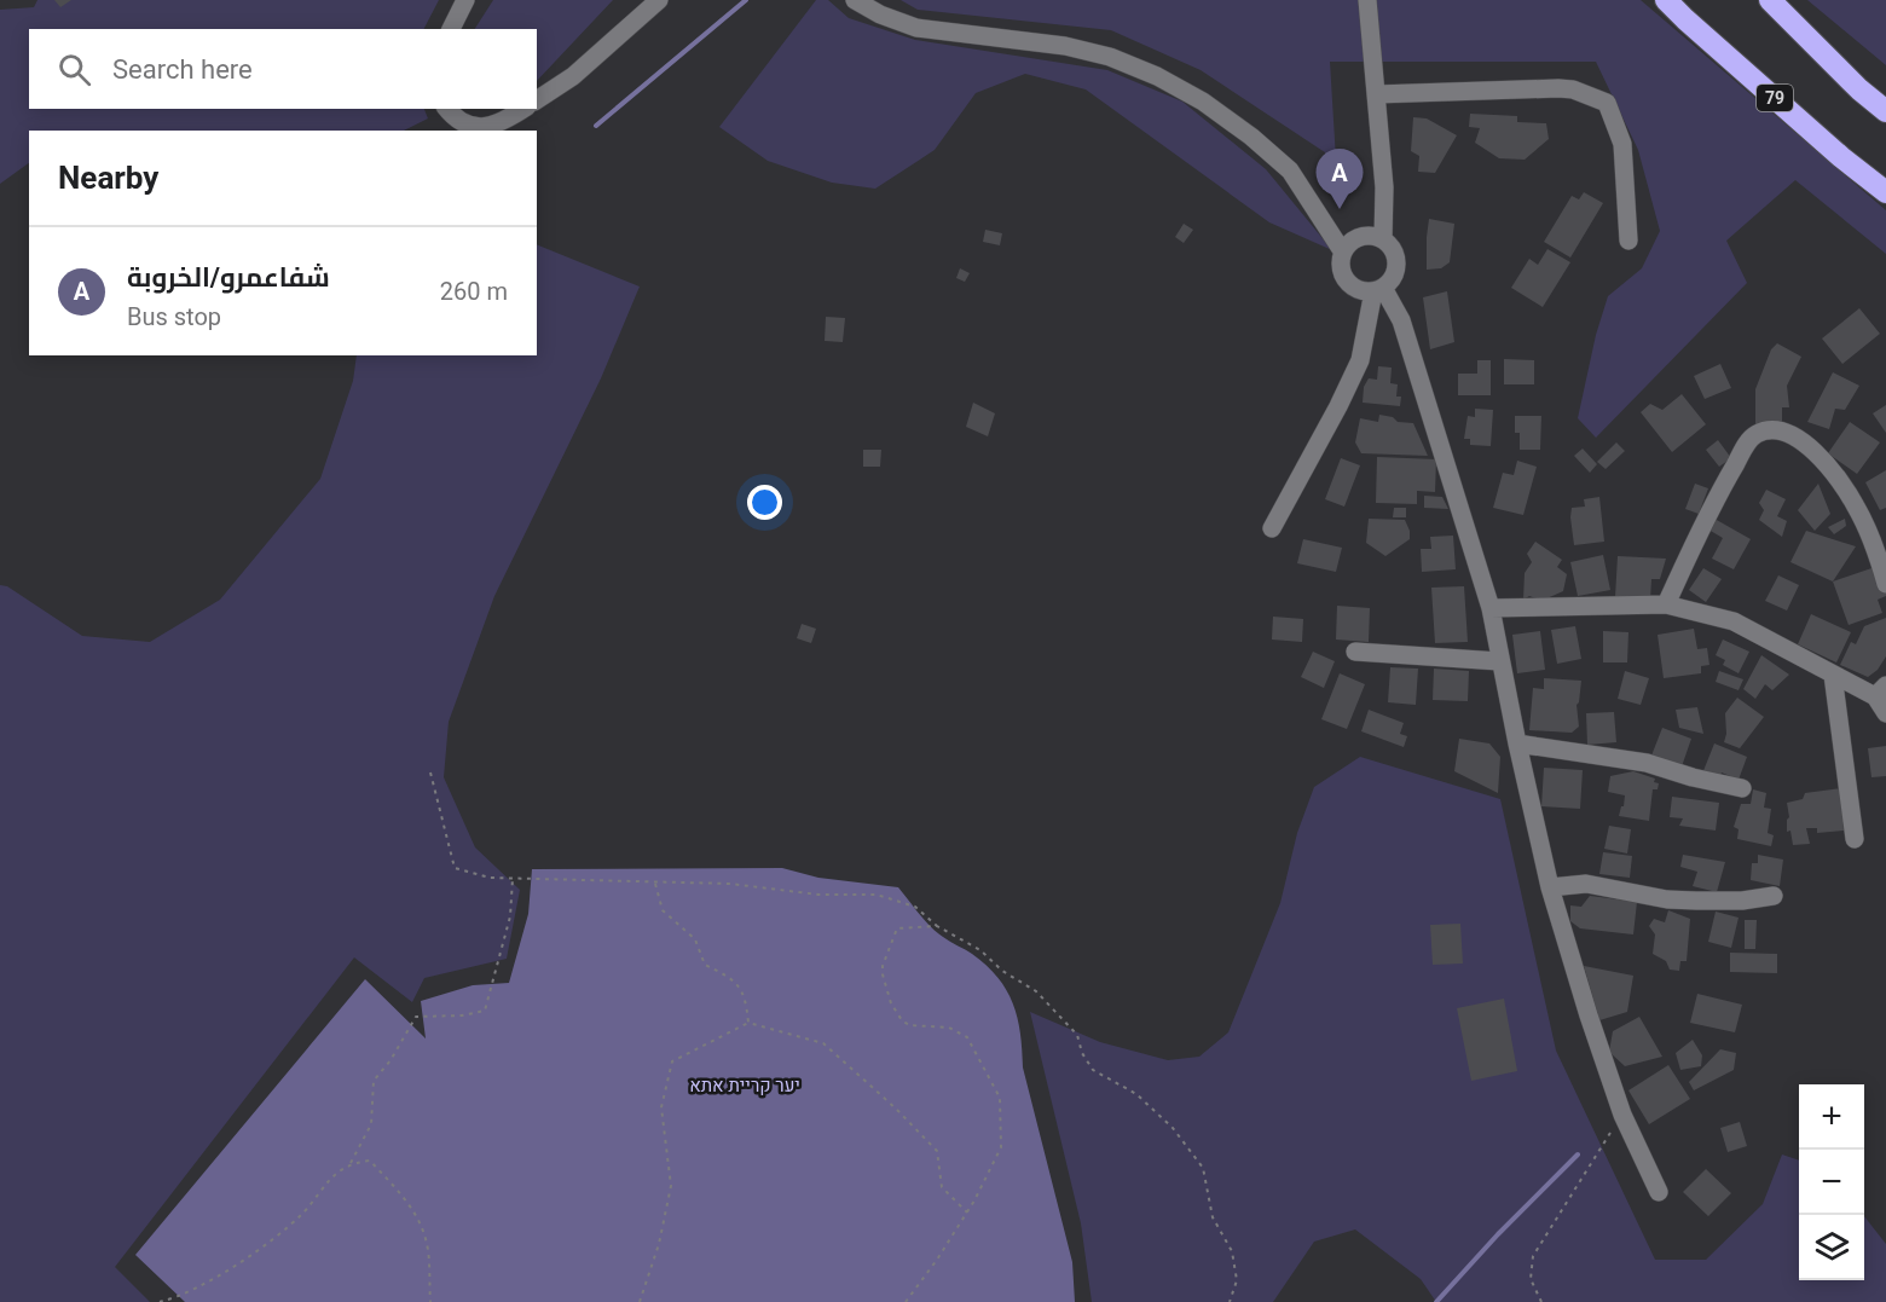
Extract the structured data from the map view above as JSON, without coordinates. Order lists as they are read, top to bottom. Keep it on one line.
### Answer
{"streets":{"highway":["79"]},"parks":["יער קריית אתא"],"page":{"search":"Search here","heading":"Nearby","pins":"A","list":[{"mark":"A","name":"شفاعمرو/الخروبة","note":"Bus stop","value":"260 m"}],"map_buttons":["+","−"]}}
